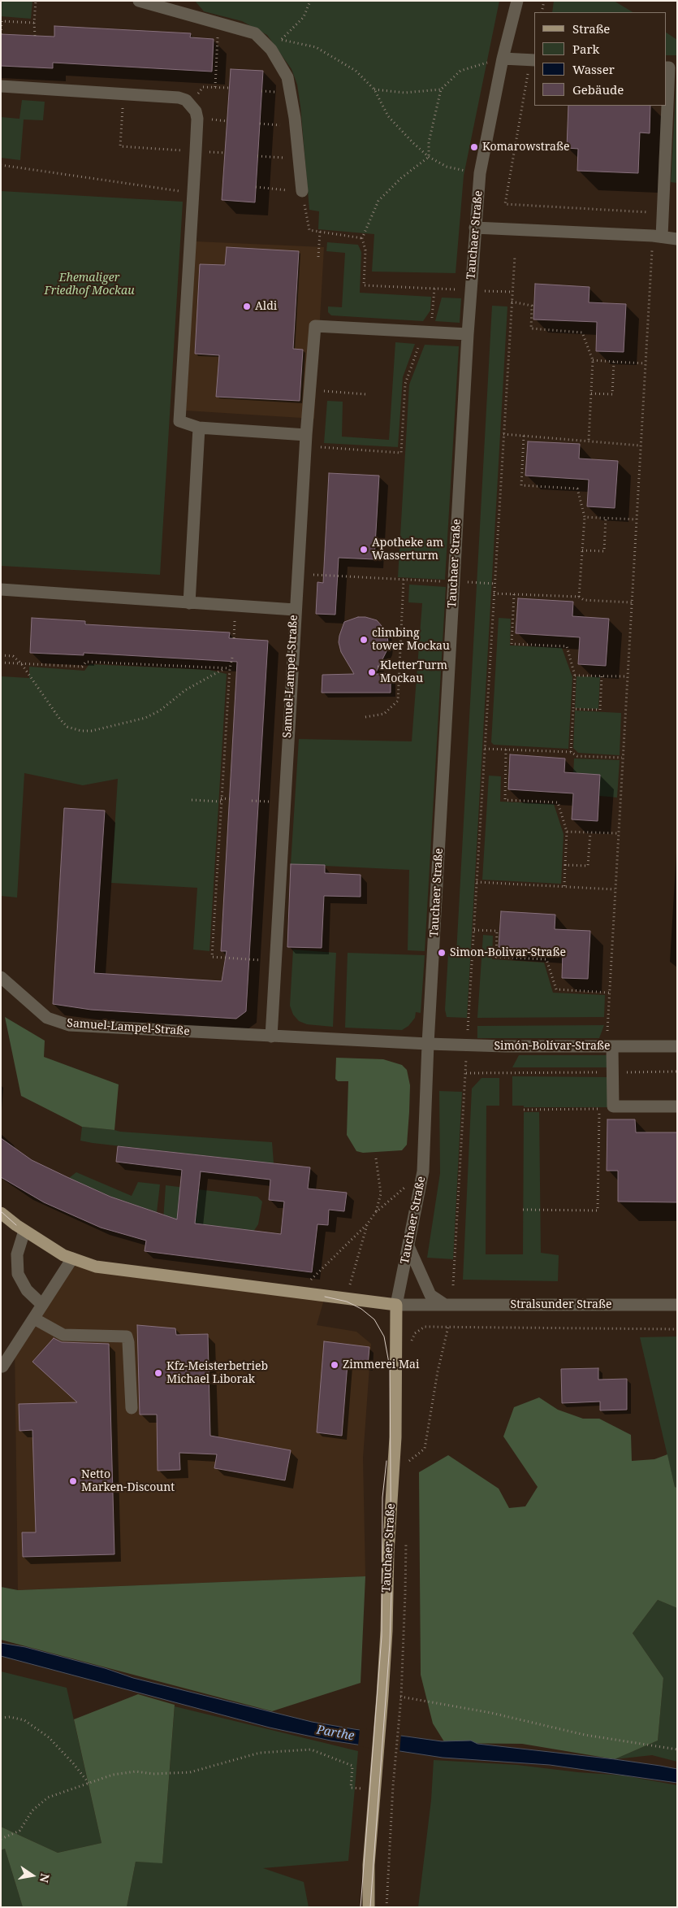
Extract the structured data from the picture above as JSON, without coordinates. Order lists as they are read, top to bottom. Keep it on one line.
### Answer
{"streets":{"main road":["Tauchaer Straße"],"street":["Samuel-Lampel-Straße","Simón-Bolívar-Straße","Stralsunder Straße"]},"crossings":[["Tauchaer Straße","Samuel-Lampel-Straße"],["Tauchaer Straße","Simón-Bolívar-Straße"],["Tauchaer Straße","Stralsunder Straße"],["Samuel-Lampel-Straße","Simón-Bolívar-Straße"]],"water":["Parthe"],"parks":["Ehemaliger Friedhof Mockau"],"places":["Komarowstraße","Aldi","Apotheke am Wasserturm","climbing tower Mockau","KletterTurm Mockau","Simon-Bolivar-Straße","Zimmerei Mai","Kfz-Meisterbetrieb Michael Liborak","Netto Marken-Discount"],"legend":["Straße","Park","Wasser","Gebäude"],"north":"right"}
